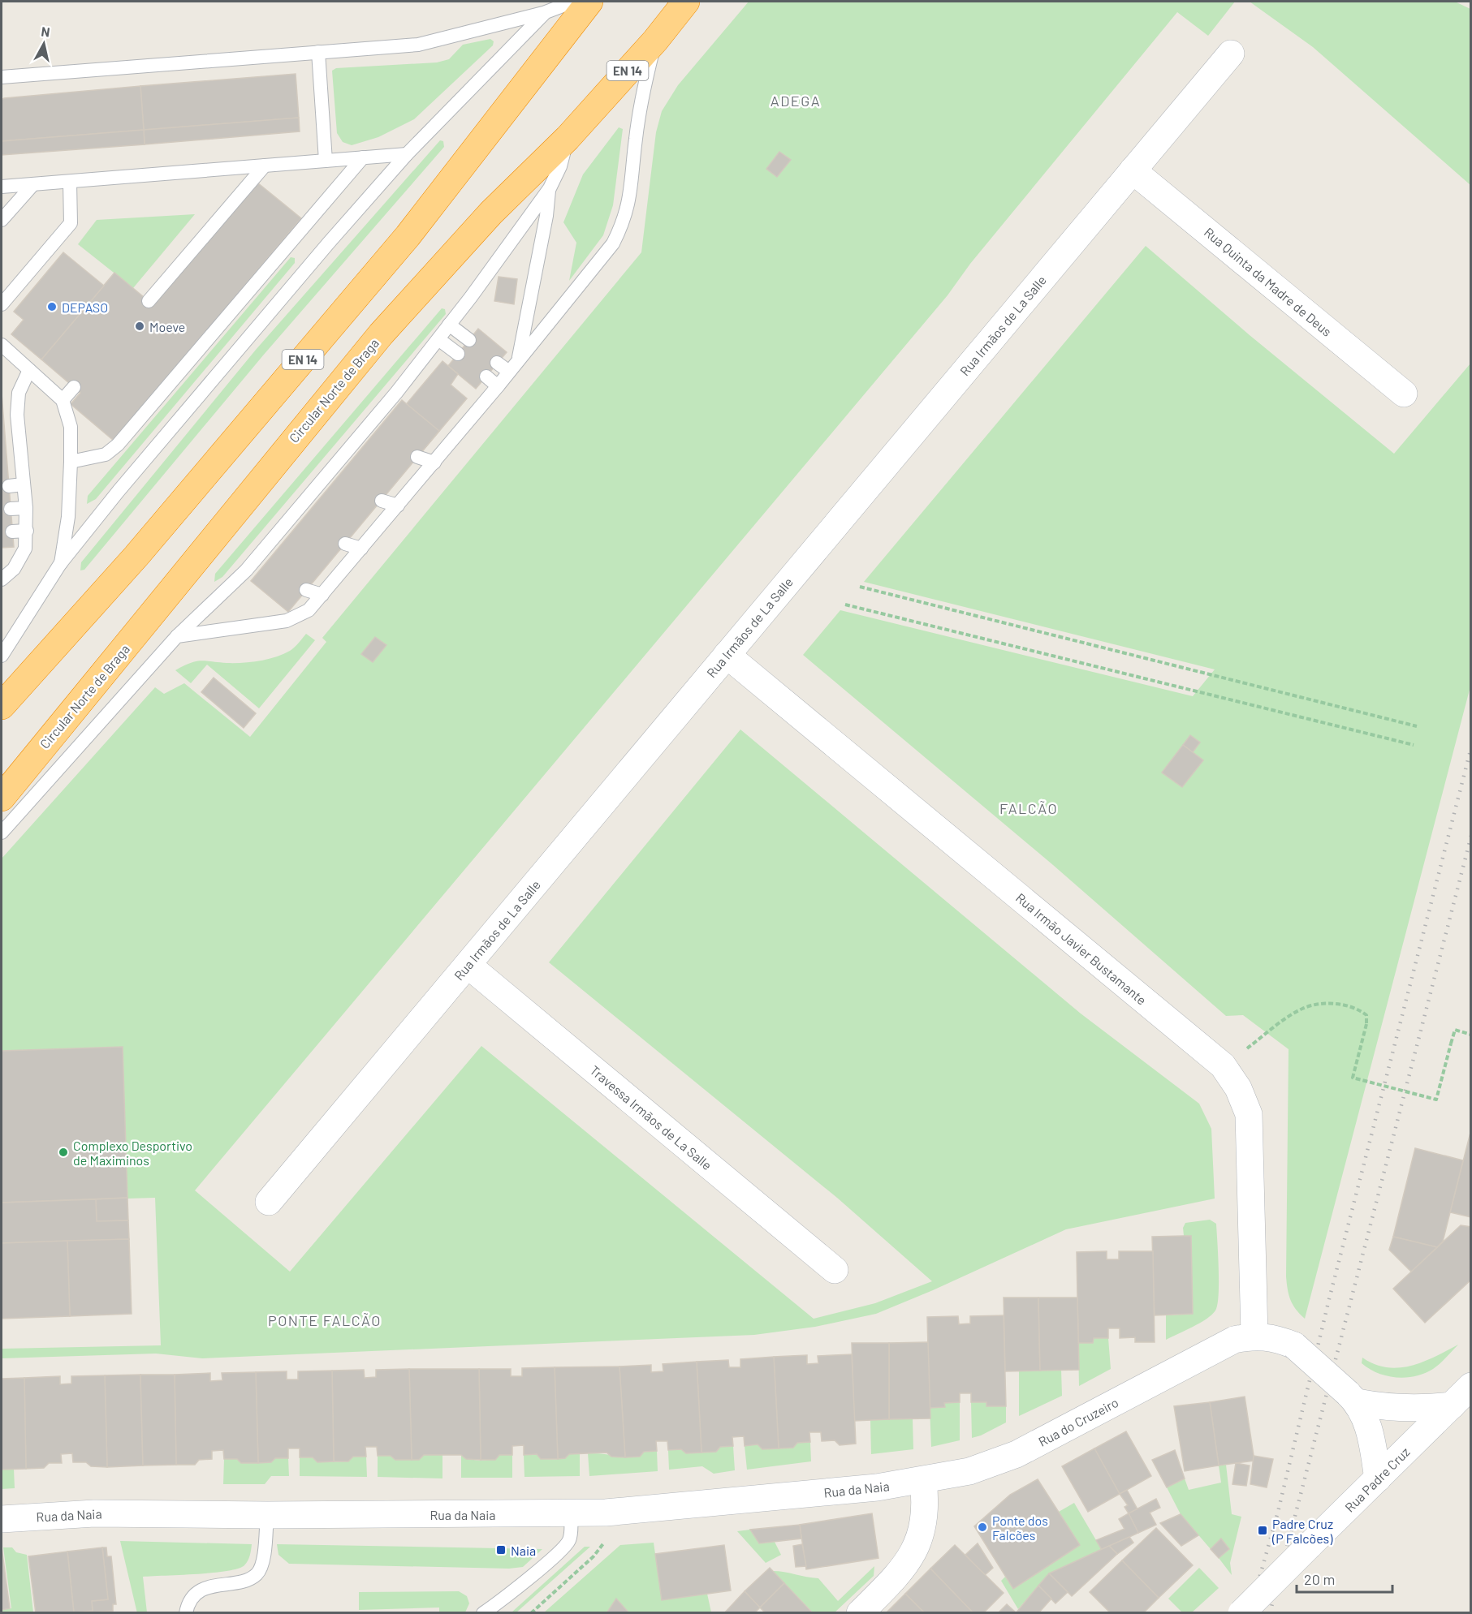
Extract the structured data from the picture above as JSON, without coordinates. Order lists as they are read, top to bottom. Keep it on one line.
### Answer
{"streets":{"highway":["EN 14","Circular Norte de Braga"],"street":["Rua Quinta da Madre de Deus","Rua Irmãos de La Salle","Rua Irmão Javier Bustamante","Travessa Irmãos de La Salle","Rua do Cruzeiro","Rua Padre Cruz","Rua da Naia"]},"crossings":[["Rua Quinta da Madre de Deus","Rua Irmãos de La Salle"],["Rua Irmãos de La Salle","Rua Irmão Javier Bustamante"],["Rua Irmãos de La Salle","Travessa Irmãos de La Salle"],["Rua Irmão Javier Bustamante","Rua do Cruzeiro"],["Rua do Cruzeiro","Rua Padre Cruz"],["Rua do Cruzeiro","Rua da Naia"]],"districts":["ADEGA","FALCÃO","PONTE FALCÃO"],"places":{"other":["DEPASO","Moeve","Complexo Desportivo de Maximinos","Ponte dos Falcões"],"transit":["Padre Cruz (P Falcões)","Naia"]},"scale_bar":"20 m","north":"top"}
